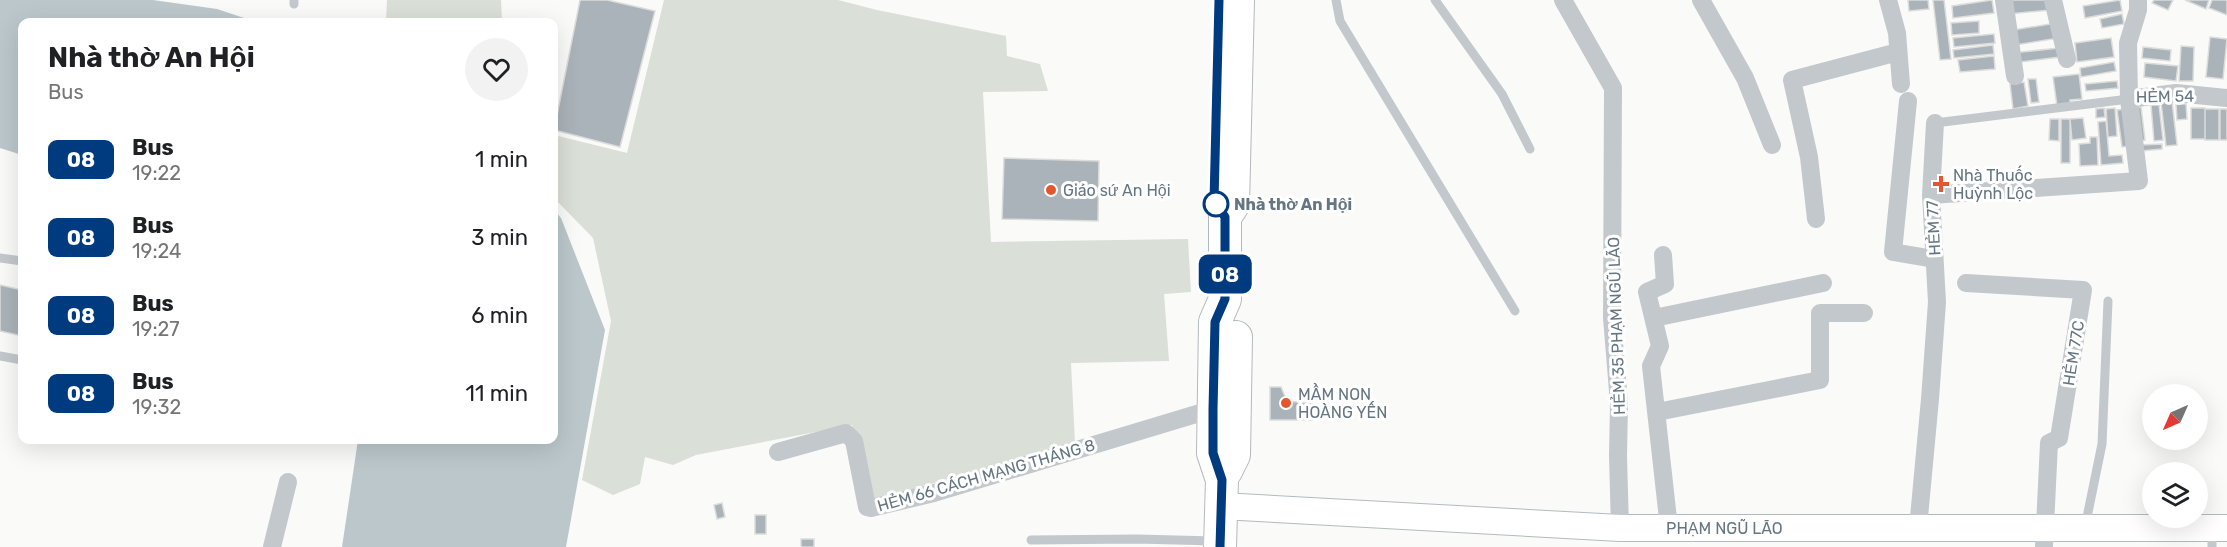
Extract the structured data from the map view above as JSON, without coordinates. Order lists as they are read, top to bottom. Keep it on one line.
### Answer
{"streets":{"street":["HẺM 54","HẺM 77","HẺM 35 PHẠM NGŨ LÃO","HẺM 77C","HẺM 66 CÁCH MẠNG THÁNG 8","PHẠM NGŨ LÃO"]},"crossings":[["HẺM 54","HẺM 77"],["HẺM 77","PHẠM NGŨ LÃO"],["HẺM 35 PHẠM NGŨ LÃO","PHẠM NGŨ LÃO"],["HẺM 77C","PHẠM NGŨ LÃO"]],"places":{"health":["Nhà Thuốc Huỳnh Lộc"],"other":["Giáo sứ An Hội","Nhà thờ An Hội","MẦM NON HOÀNG YẾN"]},"lines":["bus line 08"],"north":"bottom left","page":{"on_map":"08","heading":["Nhà thờ An Hội","Bus"],"list":[{"mark":"08","name":"Bus","note":"19:22","value":"1 min"},{"mark":"08","name":"Bus","note":"19:24","value":"3 min"},{"mark":"08","name":"Bus","note":"19:27","value":"6 min"},{"mark":"08","name":"Bus","note":"19:32","value":"11 min"}]}}
